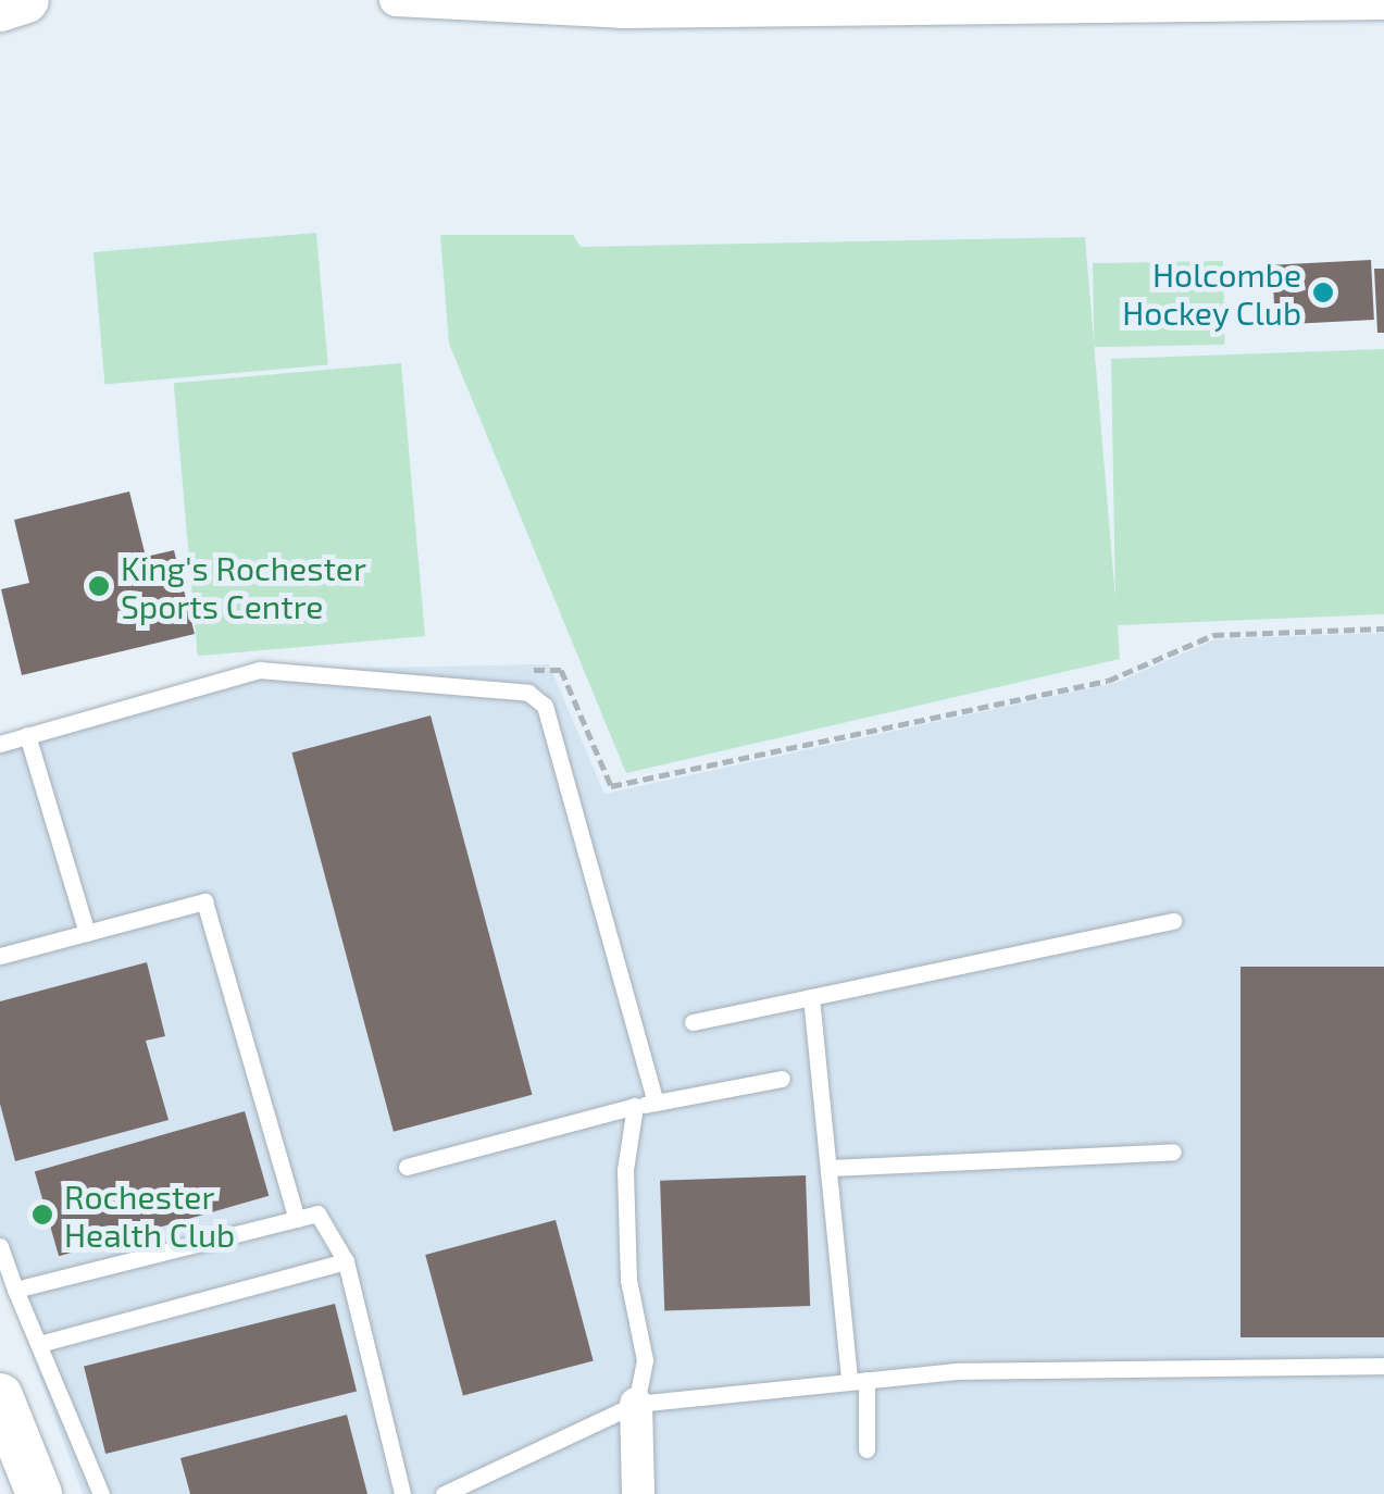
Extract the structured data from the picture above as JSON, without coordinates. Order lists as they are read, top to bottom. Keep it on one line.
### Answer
{"places":["Holcombe Hockey Club","King's Rochester Sports Centre","Rochester Health Club"]}
